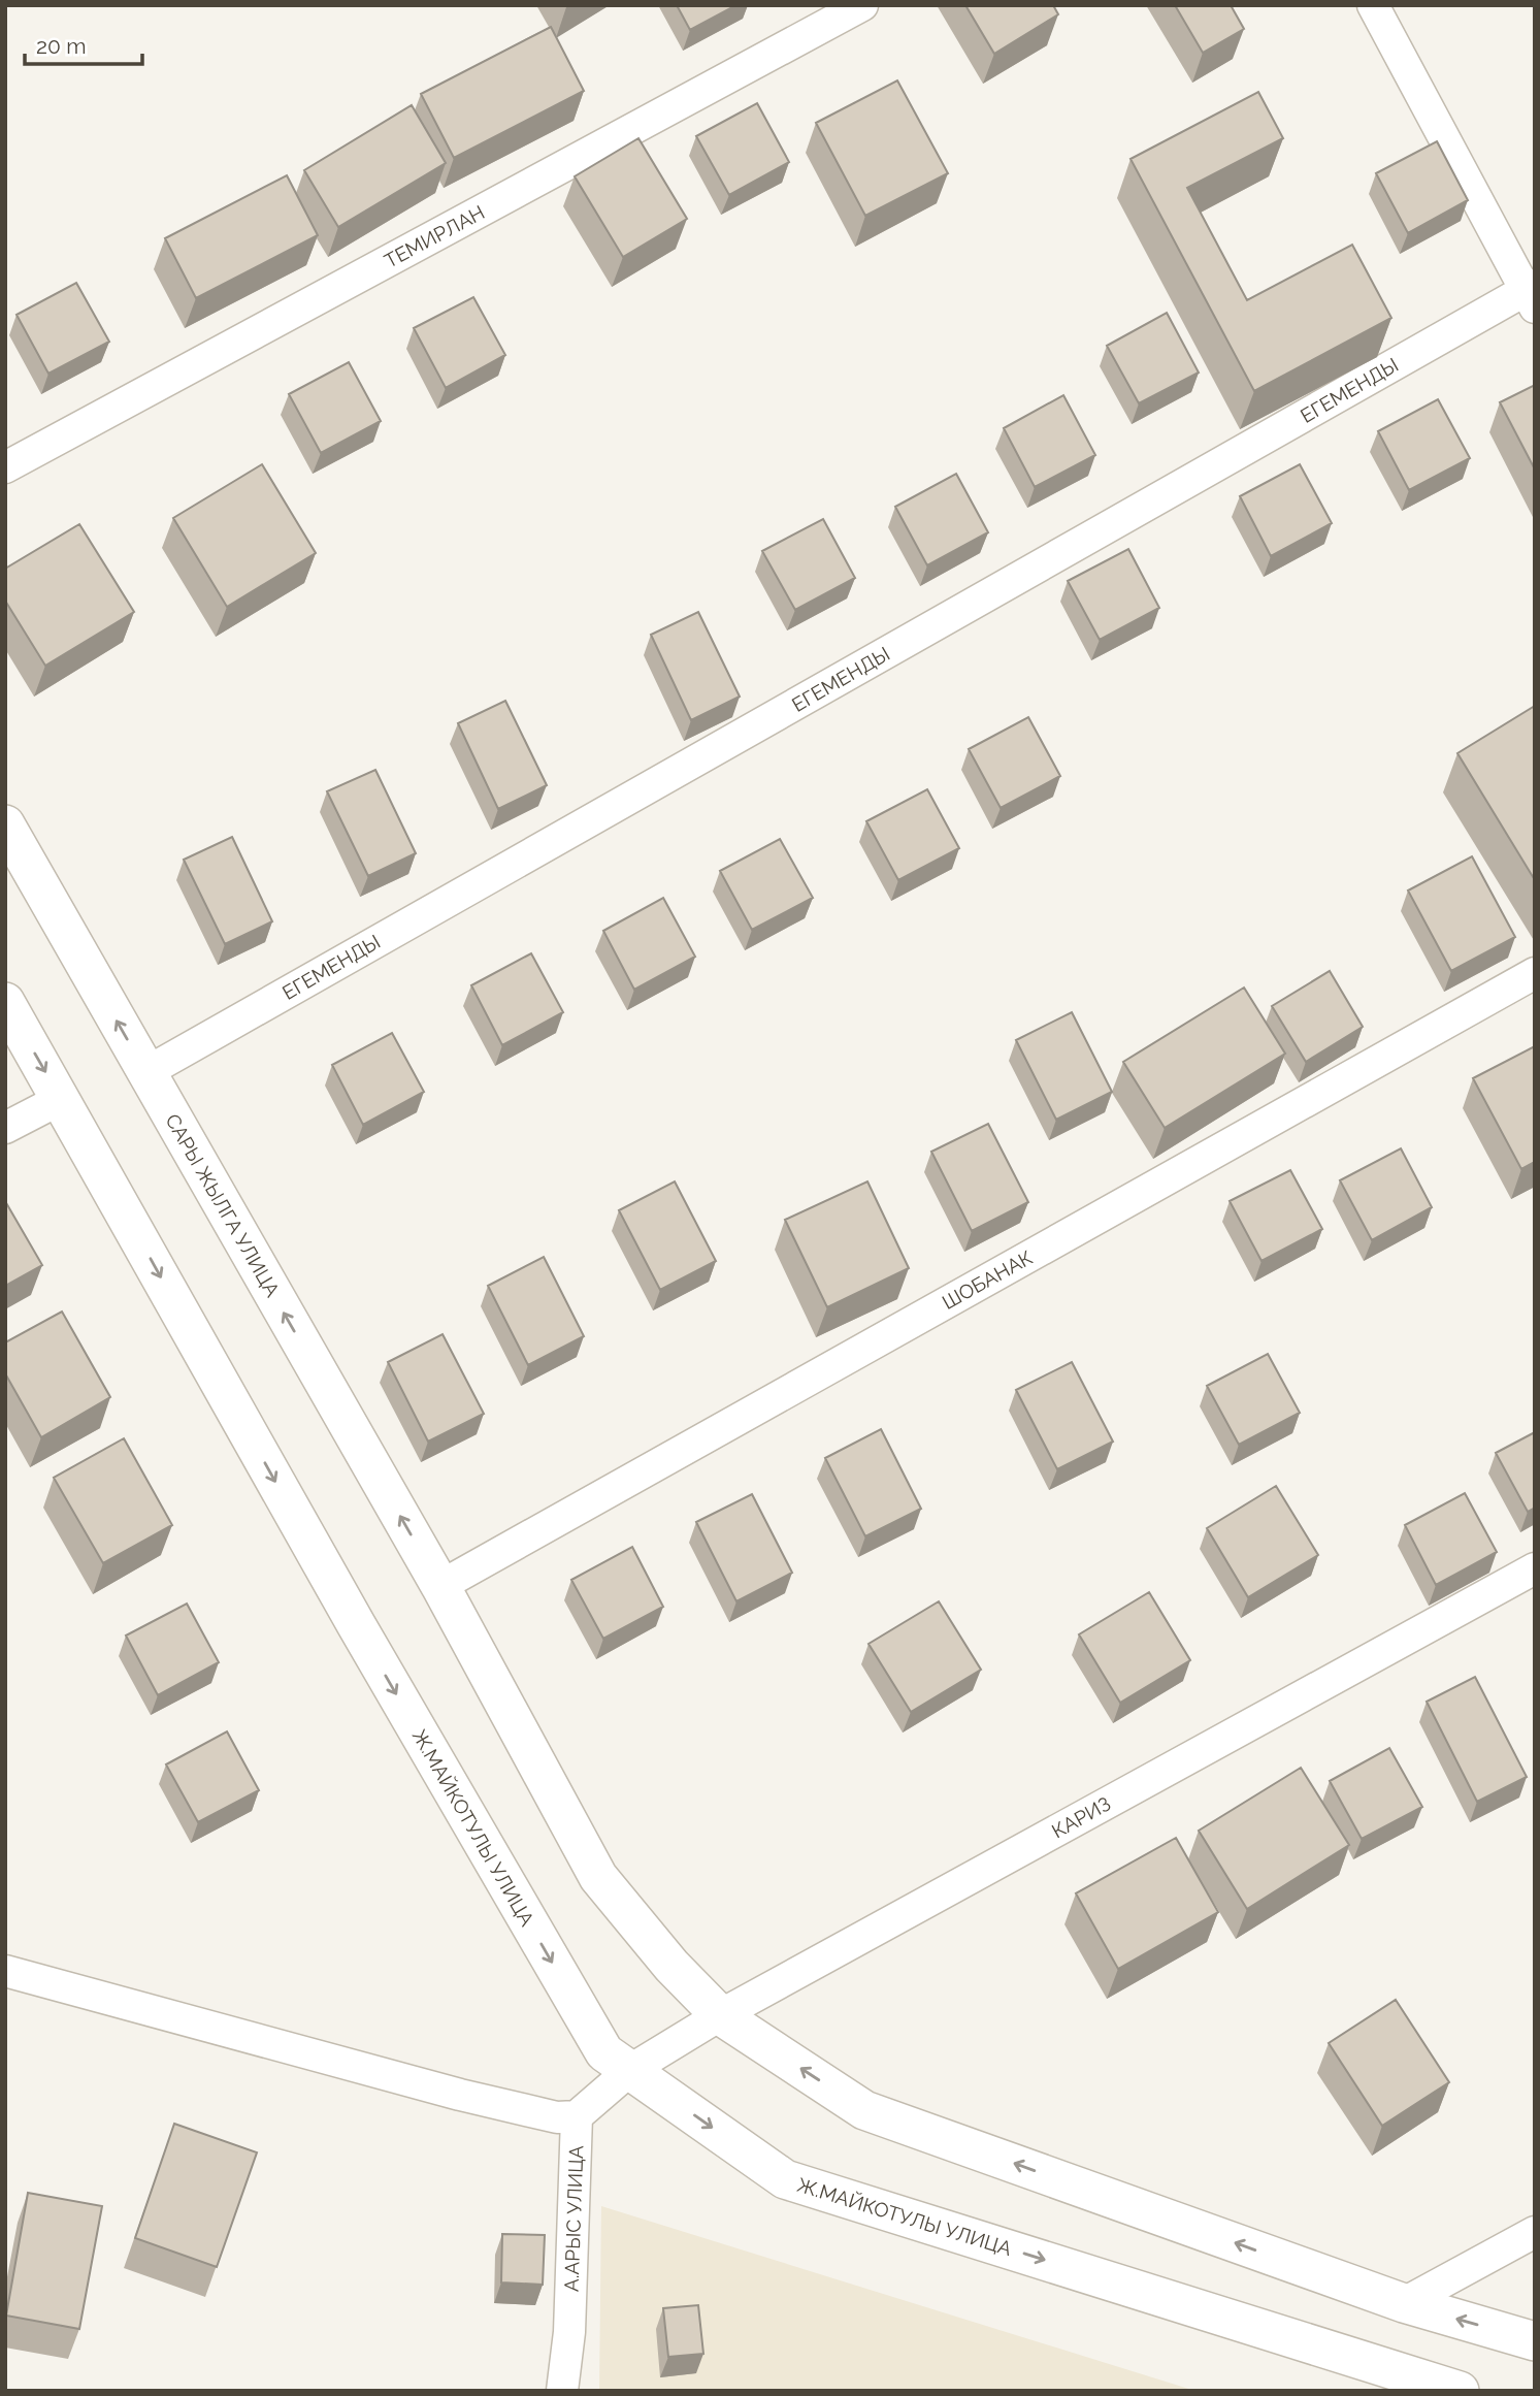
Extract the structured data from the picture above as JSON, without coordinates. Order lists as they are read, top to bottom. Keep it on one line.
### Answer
{"streets":{"street":["ТЕМИРЛАН","ЕГЕМЕНДЫ","САРЫ ЖЫЛГА УЛИЦА","ШОБАНАК","КАРИЗ","Ж.МАЙКОТУЛЫ УЛИЦА","А.АРЫС УЛИЦА"]},"crossings":[["ЕГЕМЕНДЫ","САРЫ ЖЫЛГА УЛИЦА"],["САРЫ ЖЫЛГА УЛИЦА","ШОБАНАК"],["КАРИЗ","Ж.МАЙКОТУЛЫ УЛИЦА"],["КАРИЗ","А.АРЫС УЛИЦА"],["Ж.МАЙКОТУЛЫ УЛИЦА","А.АРЫС УЛИЦА"]],"one_way":["САРЫ ЖЫЛГА УЛИЦА"],"scale_bar":"20 m"}
